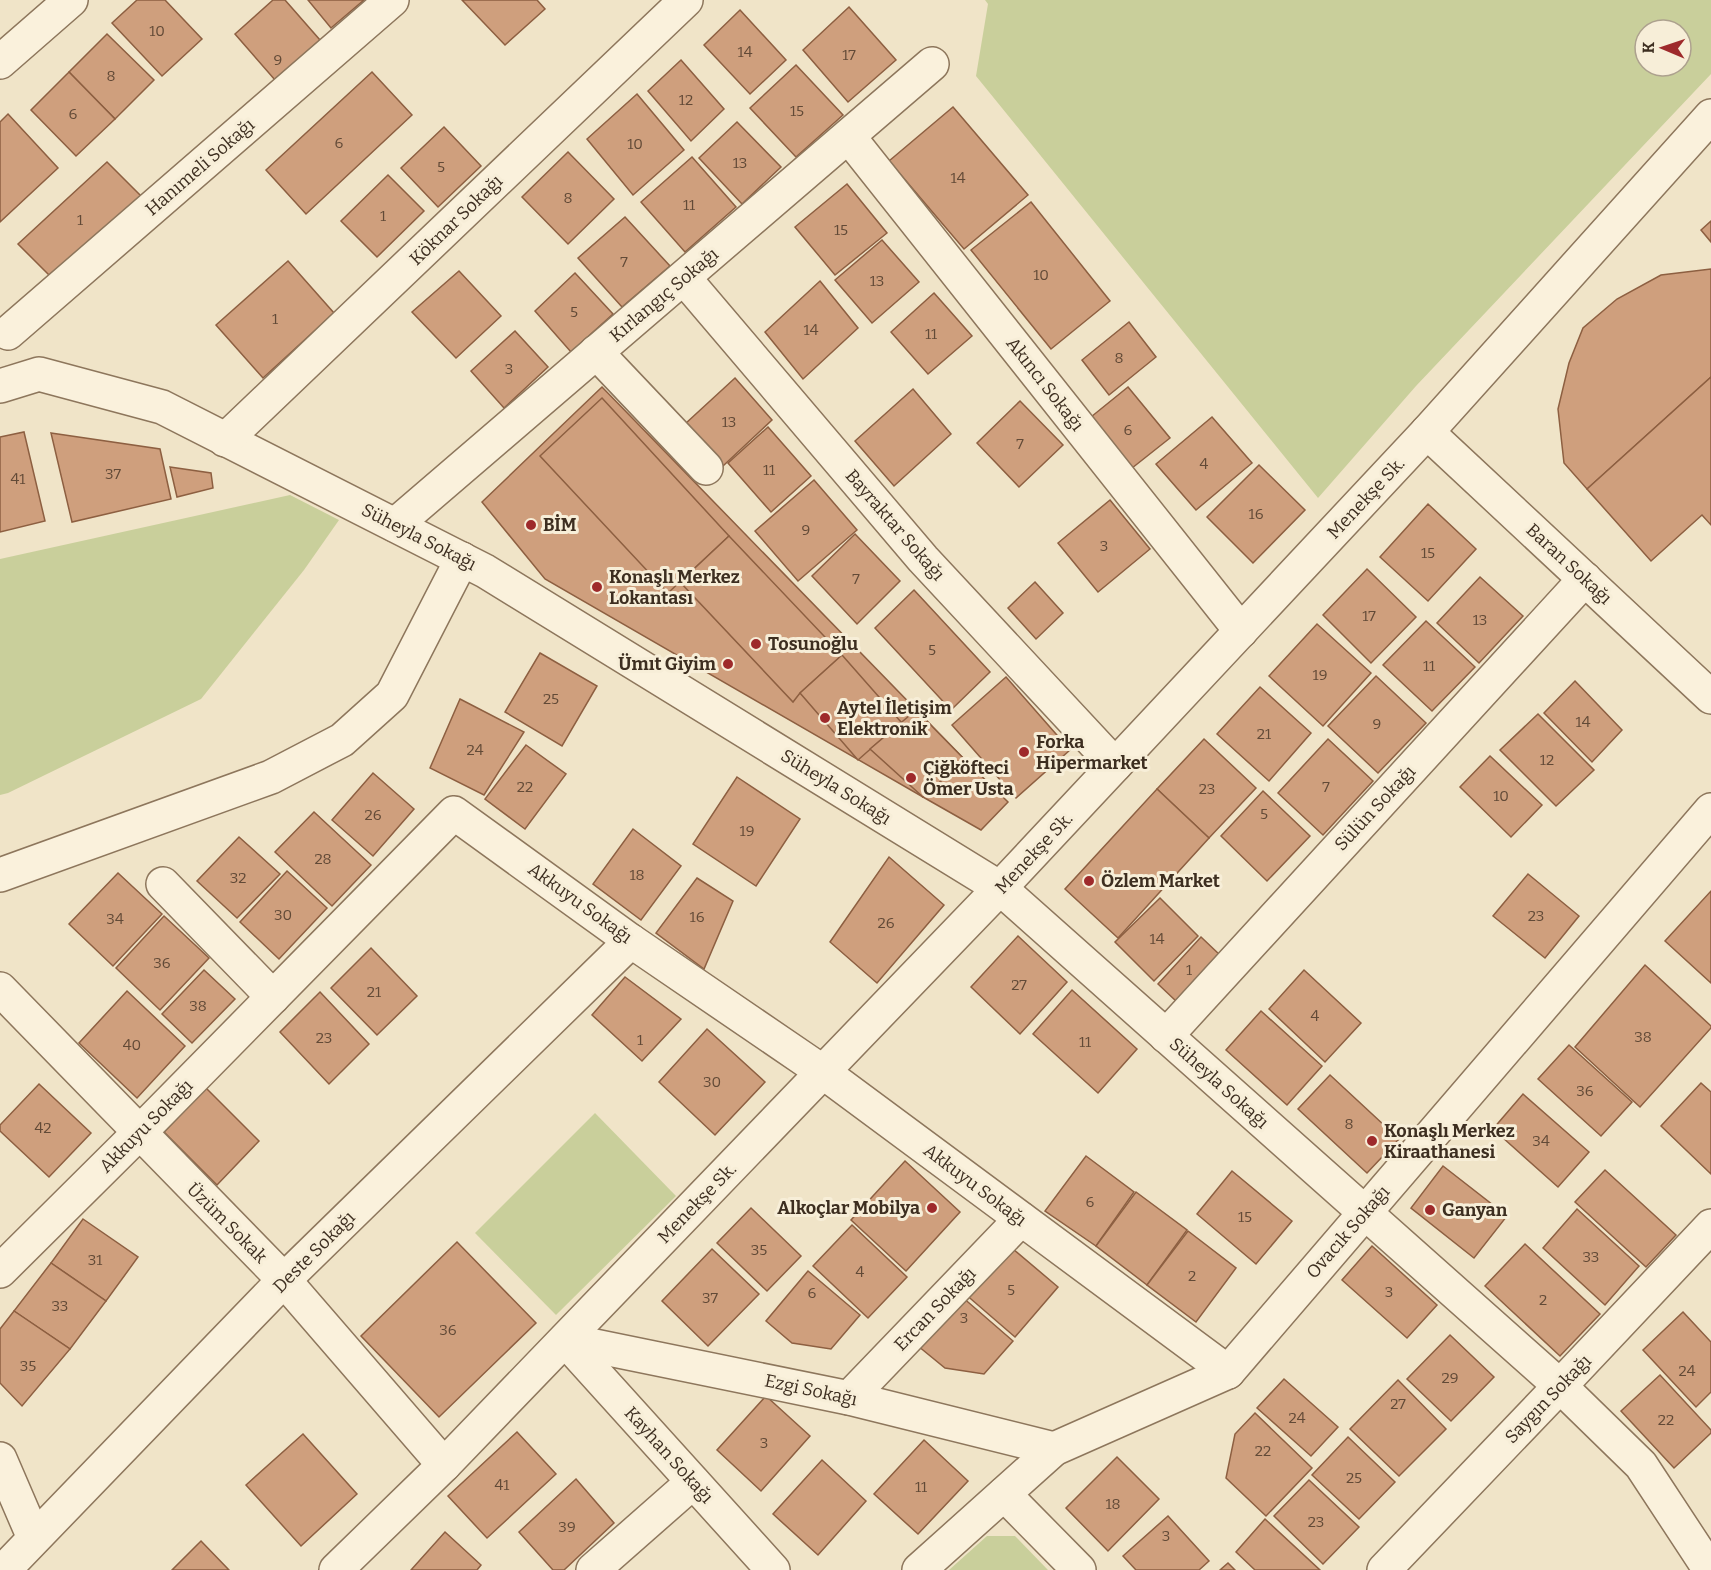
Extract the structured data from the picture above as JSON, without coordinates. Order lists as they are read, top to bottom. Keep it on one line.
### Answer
{"streets":{"street":["Hanımeli Sokağı","Köknar Sokağı","Kırlangıç Sokağı","Akıncı Sokağı","Menekşe Sk.","Bayraktar Sokağı","Süheyla Sokağı","Baran Sokağı","Sülün Sokağı","Akkuyu Sokağı","Üzüm Sokak","Ovacık Sokağı","Deste Sokağı","Ercan Sokağı","Ezgi Sokağı","Saygın Sokağı","Kayhan Sokağı"]},"crossings":[["Köknar Sokağı","Süheyla Sokağı"],["Kırlangıç Sokağı","Akıncı Sokağı"],["Kırlangıç Sokağı","Bayraktar Sokağı"],["Kırlangıç Sokağı","Süheyla Sokağı"],["Akıncı Sokağı","Menekşe Sk."],["Menekşe Sk.","Bayraktar Sokağı"],["Menekşe Sk.","Süheyla Sokağı"],["Menekşe Sk.","Baran Sokağı"],["Menekşe Sk.","Akkuyu Sokağı"],["Menekşe Sk.","Üzüm Sokak"],["Menekşe Sk.","Ezgi Sokağı"],["Menekşe Sk.","Kayhan Sokağı"],["Süheyla Sokağı","Sülün Sokağı"],["Süheyla Sokağı","Ovacık Sokağı"],["Süheyla Sokağı","Saygın Sokağı"],["Baran Sokağı","Sülün Sokağı"],["Akkuyu Sokağı","Üzüm Sokak"],["Akkuyu Sokağı","Ovacık Sokağı"],["Akkuyu Sokağı","Deste Sokağı"],["Akkuyu Sokağı","Ercan Sokağı"],["Üzüm Sokak","Deste Sokağı"],["Ovacık Sokağı","Ezgi Sokağı"],["Ercan Sokağı","Ezgi Sokağı"],["Ezgi Sokağı","Kayhan Sokağı"]],"places":["BİM","Konaşlı Merkez Lokantası","Tosunoğlu","Ümıt Giyim","Aytel İletişim Elektronik","Forka Hipermarket","Çiğköfteci Ömer Usta","Özlem Market","Konaşlı Merkez Kiraathanesi","Alkoçlar Mobilya","Ganyan"],"house_numbers":["10","14","17","9","8","12","15","6","6","10","13","5","14","8","11","1","1","15","7","10","13","5","1","14","11","8","3","13","6","7","4","11","37","41","16","9","3","15","7","17","13","5","11","19","25","14","9","21","24","12","22","7","23","10","5","26","19","28","18","32","30","23","16","34","26","14","36","1","27","21","38","4","38","23","1","11","40","30","36","8","42","34","6","15","35","33","31","4","2","5","3","6","37","2","33","3","36","35","24","29","27","24","22","3","22","25","41","11","18","23","39","3"],"north":"left"}
